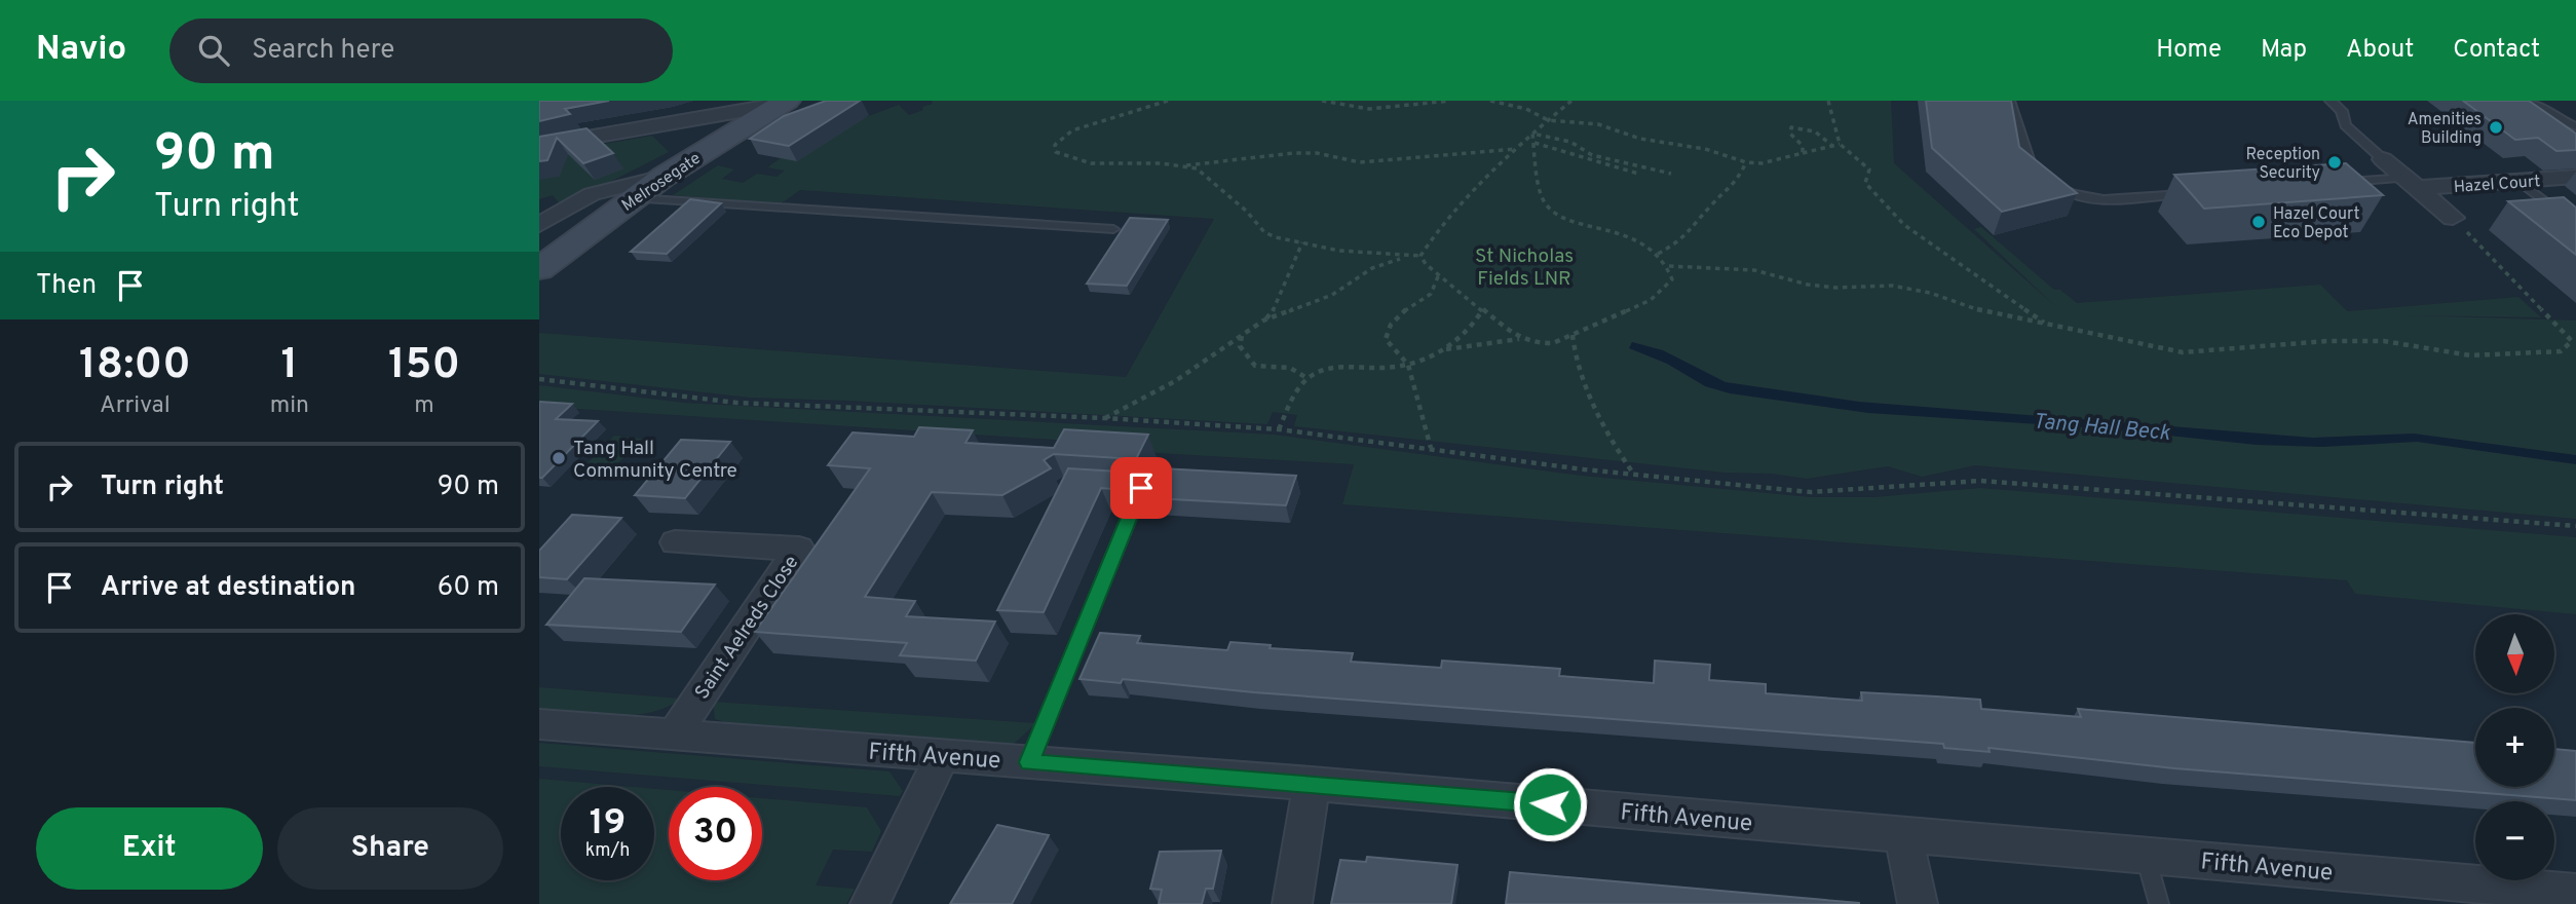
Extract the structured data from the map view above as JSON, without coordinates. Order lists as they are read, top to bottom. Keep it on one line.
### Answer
{"streets":{"street":["Melrosegate","Hazel Court","Saint Aelreds Close","Fifth Avenue"]},"crossings":[["Saint Aelreds Close","Fifth Avenue"]],"water":["Tang Hall Beck"],"parks":["St Nicholas Fields LNR"],"places":["Amenities Building","Reception Security","Hazel Court Eco Depot","Tang Hall Community Centre"],"north":"bottom","page":{"header":"Navio","search":"Search here","nav":["Home","Map","About","Contact"],"turn":["90 m","Turn right"],"then":"Then","eta":["18:00","Arrival","1","min","150","m"],"list":[{"name":"Turn right","value":"90 m"},{"name":"Arrive at destination","value":"60 m"}],"map_buttons":["+","−"],"speed":"19 km/h","limit":"30","buttons":["Exit","Share"]}}
